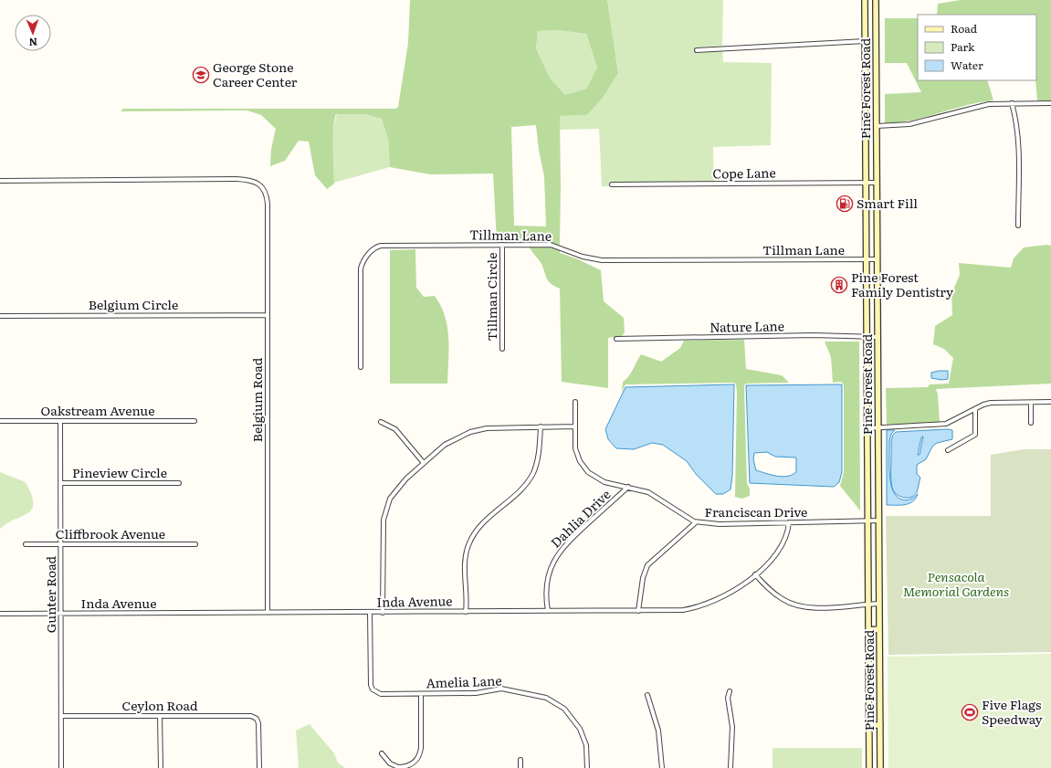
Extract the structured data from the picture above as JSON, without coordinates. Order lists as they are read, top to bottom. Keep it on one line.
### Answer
{"streets":{"main road":["Pine Forest Road"],"street":["Cope Lane","Tillman Lane","Tillman Circle","Belgium Circle","Nature Lane","Belgium Road","Oakstream Avenue","Pineview Circle","Franciscan Drive","Dahlia Drive","Cliffbrook Avenue","Gunter Road","Inda Avenue","Amelia Lane","Ceylon Road"]},"crossings":[["Pine Forest Road","Cope Lane"],["Pine Forest Road","Tillman Lane"],["Pine Forest Road","Nature Lane"],["Pine Forest Road","Franciscan Drive"],["Tillman Lane","Tillman Circle"],["Belgium Circle","Belgium Road"],["Belgium Road","Inda Avenue"],["Oakstream Avenue","Gunter Road"],["Pineview Circle","Gunter Road"],["Franciscan Drive","Dahlia Drive"],["Franciscan Drive","Inda Avenue"],["Dahlia Drive","Inda Avenue"],["Cliffbrook Avenue","Gunter Road"],["Gunter Road","Inda Avenue"],["Gunter Road","Ceylon Road"],["Inda Avenue","Amelia Lane"]],"parks":["Pensacola Memorial Gardens"],"places":{"school or university":["George Stone Career Center"],"fuel station":["Smart Fill"],"building":["Pine Forest Family Dentistry"],"sports":["Five Flags Speedway"]},"legend":["Road","Park","Water"],"north":"bottom"}
